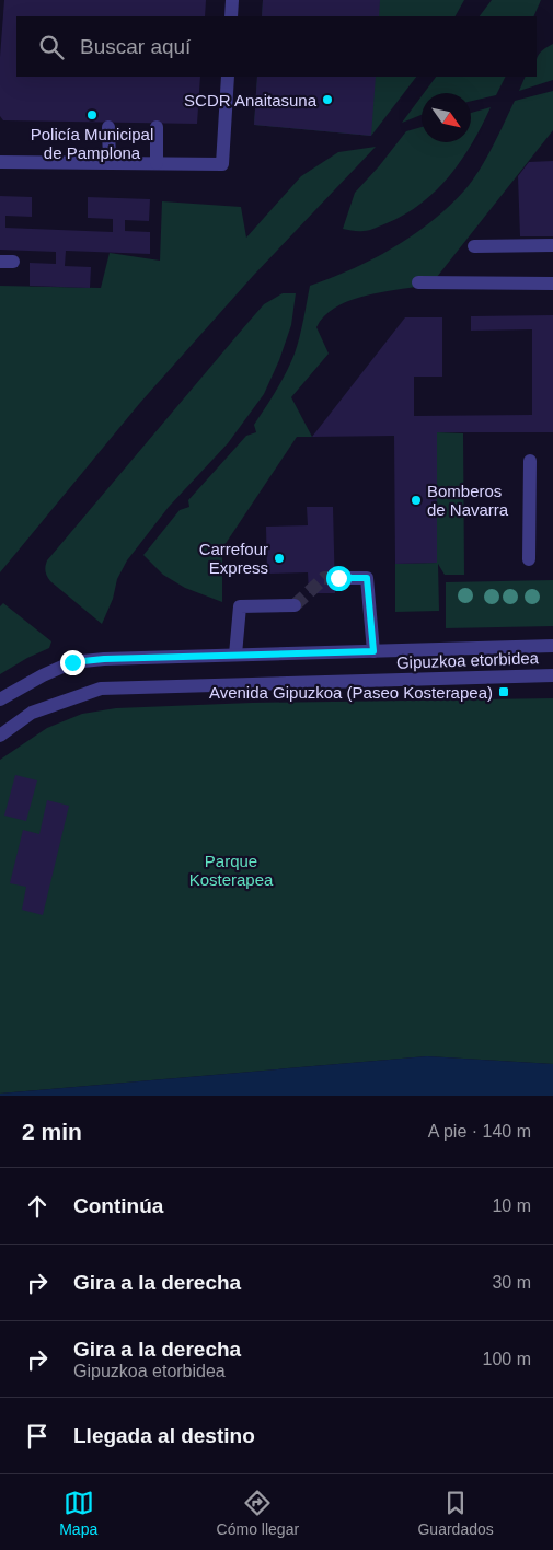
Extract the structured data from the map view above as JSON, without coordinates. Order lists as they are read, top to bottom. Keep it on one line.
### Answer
{"streets":{"street":["Gipuzkoa etorbidea"]},"parks":["Parque Kosterapea"],"places":{"other":["SCDR Anaitasuna","Policía Municipal de Pamplona","Bomberos de Navarra","Carrefour Express"],"transit":["Avenida Gipuzkoa (Paseo Kosterapea)"]},"north":"bottom right","page":{"search":"Buscar aquí","heading":["2 min","A pie · 140 m"],"list":[["Continúa","10 m"],["Gira a la derecha","30 m"],["Gira a la derecha","Gipuzkoa etorbidea","100 m"],"Llegada al destino"],"nav":["Mapa","Cómo llegar","Guardados"]}}
